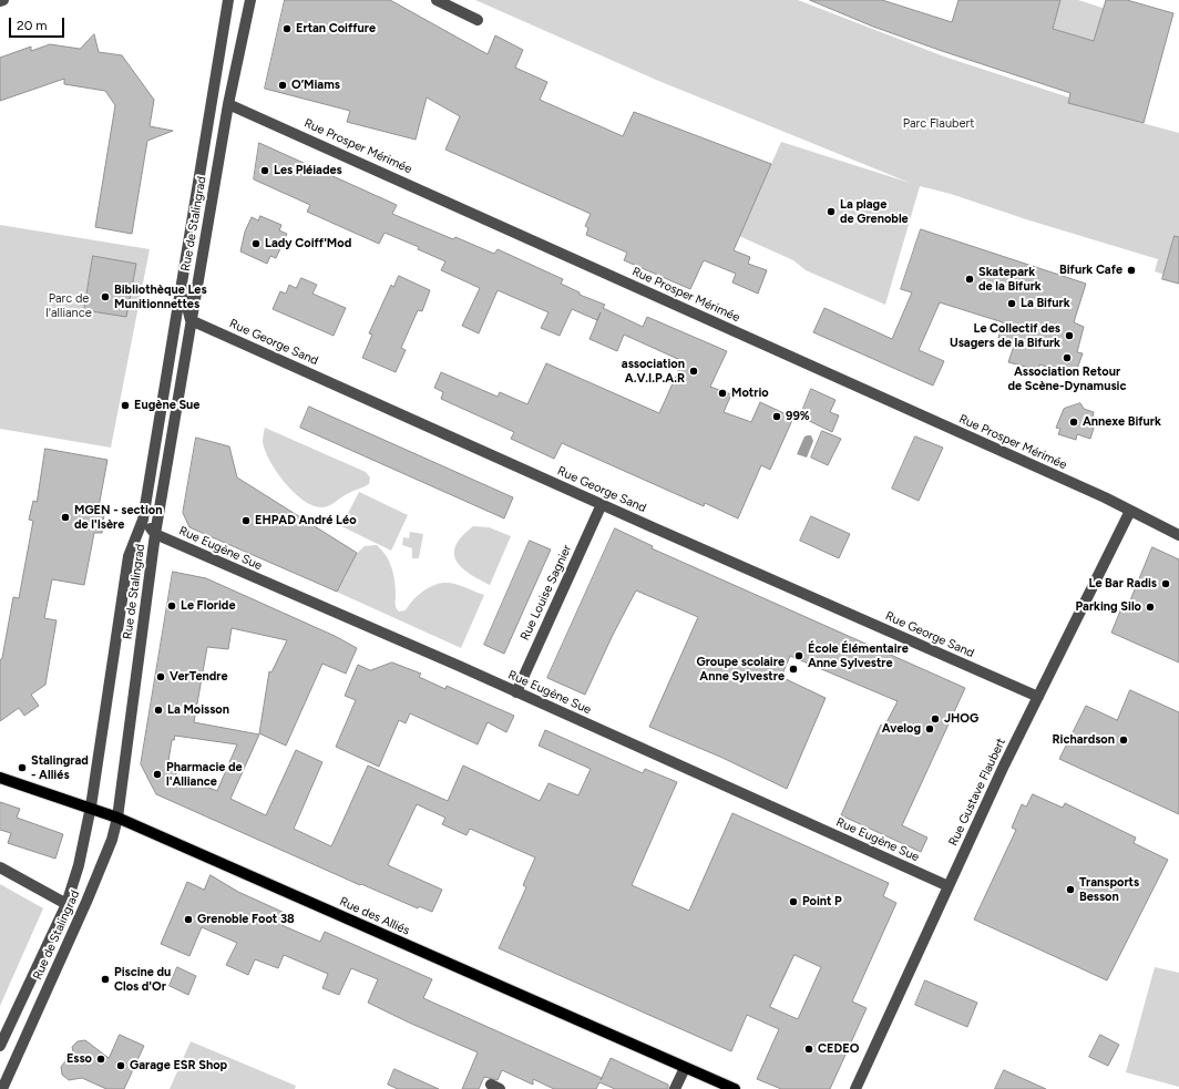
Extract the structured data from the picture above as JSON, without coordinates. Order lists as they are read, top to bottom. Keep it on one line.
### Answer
{"streets":{"main road":["Rue des Alliés"],"street":["Rue Prosper Mérimée","Rue de Stalingrad","Rue George Sand","Rue Eugène Sue","Rue Louise Sagnier","Rue Gustave Flaubert"]},"crossings":[["Rue Prosper Mérimée","Rue de Stalingrad"],["Rue Prosper Mérimée","Rue Gustave Flaubert"],["Rue de Stalingrad","Rue George Sand"],["Rue de Stalingrad","Rue Eugène Sue"],["Rue de Stalingrad","Rue des Alliés"],["Rue George Sand","Rue Louise Sagnier"],["Rue George Sand","Rue Gustave Flaubert"],["Rue Eugène Sue","Rue Louise Sagnier"],["Rue Eugène Sue","Rue Gustave Flaubert"]],"parks":["Parc Flaubert","Parc de l'alliance"],"places":["Ertan Coiffure","O’Miams","Les Pléiades","La plage de Grenoble","Lady Coiff'Mod","Bifurk Cafe","Skatepark de la Bifurk","Bibliothèque Les Munitionnettes","La Bifurk","Le Collectif des Usagers de la Bifurk","Association Retour de Scène-Dynamusic","association A.V.I.P.A.R","Motrio","Eugène Sue","99%","Annexe Bifurk","MGEN - section de l'Isère","EHPAD André Léo","Le Bar Radis","Le Floride","Parking Silo","École Élémentaire Anne Sylvestre","Groupe scolaire Anne Sylvestre","VerTendre","La Moisson","JHOG","Avelog","Richardson","Stalingrad - Alliés","Pharmacie de l'Alliance","Transports Besson","Point P","Grenoble Foot 38","Piscine du Clos d'Or","CEDEO","Esso","Garage ESR Shop"],"scale_bar":"20 m"}
